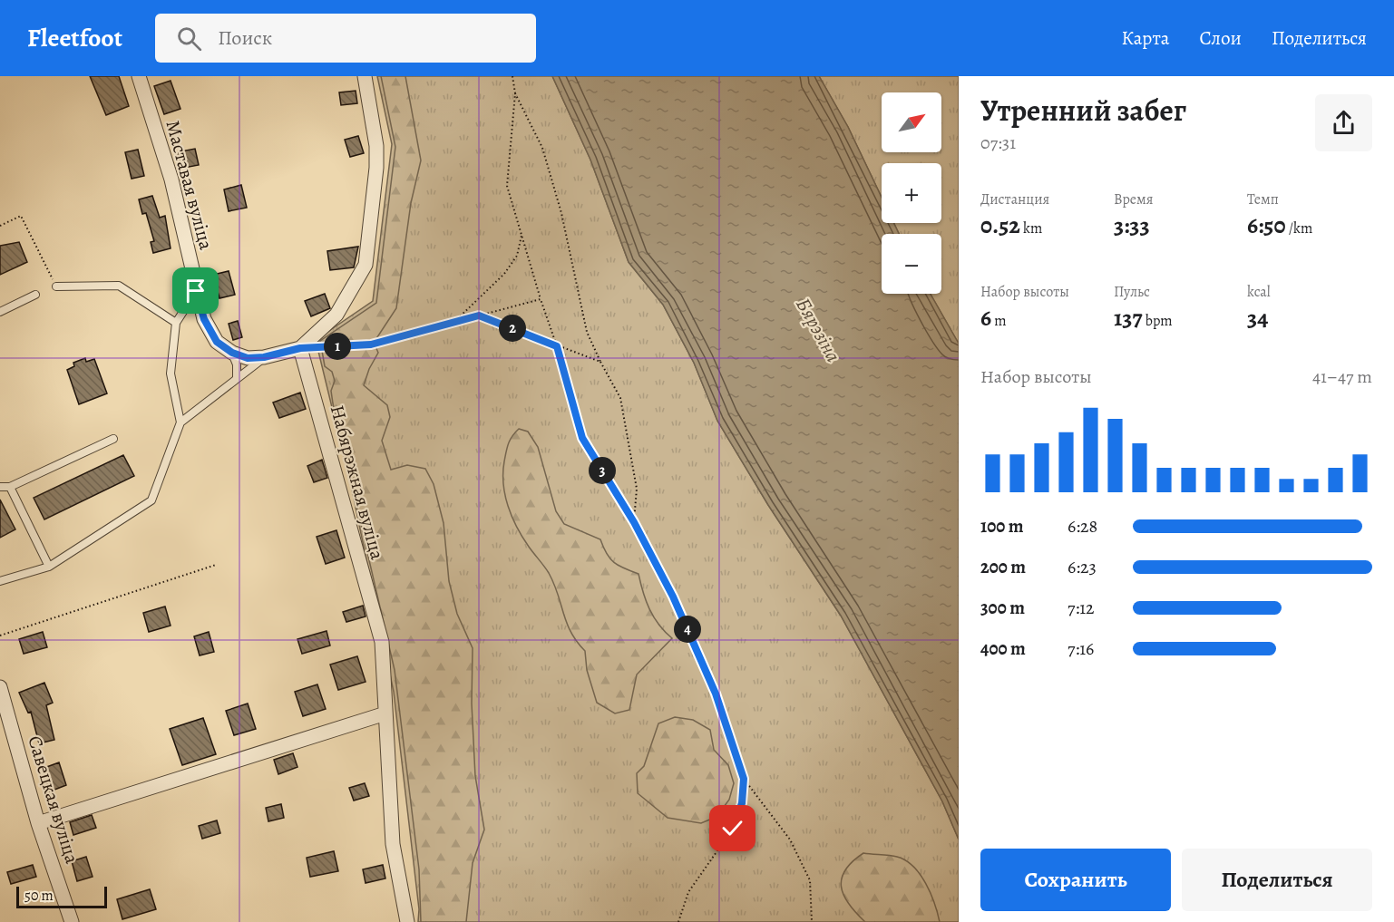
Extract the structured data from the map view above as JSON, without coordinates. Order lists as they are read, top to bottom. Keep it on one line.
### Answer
{"streets":{"street":["Маставая вуліца","Набярэжная вуліца","Савецкая вуліца"]},"water":["Бярэзіна"],"scale_bar":"50 m","north":"top right","page":{"header":"Fleetfoot","search":"Поиск","nav":["Карта","Слои","Поделиться"],"heading":["Утренний забег","07:31"],"map_buttons":["+","−"],"stats":[["Дистанция","0.52 km"],["Время","3:33"],["Темп","6:50 /km"],["Набор высоты","6 m"],["Пульс","137 bpm"],["kcal","34"]],"pins":["2","1","3","4"],"chart":["Набор высоты","41–47 m"],"list":[{"name":"100 m","note":"6:28"},{"name":"200 m","note":"6:23"},{"name":"300 m","note":"7:12"},{"name":"400 m","note":"7:16"}],"buttons":["Сохранить","Поделиться"],"scale":"50 m"}}
